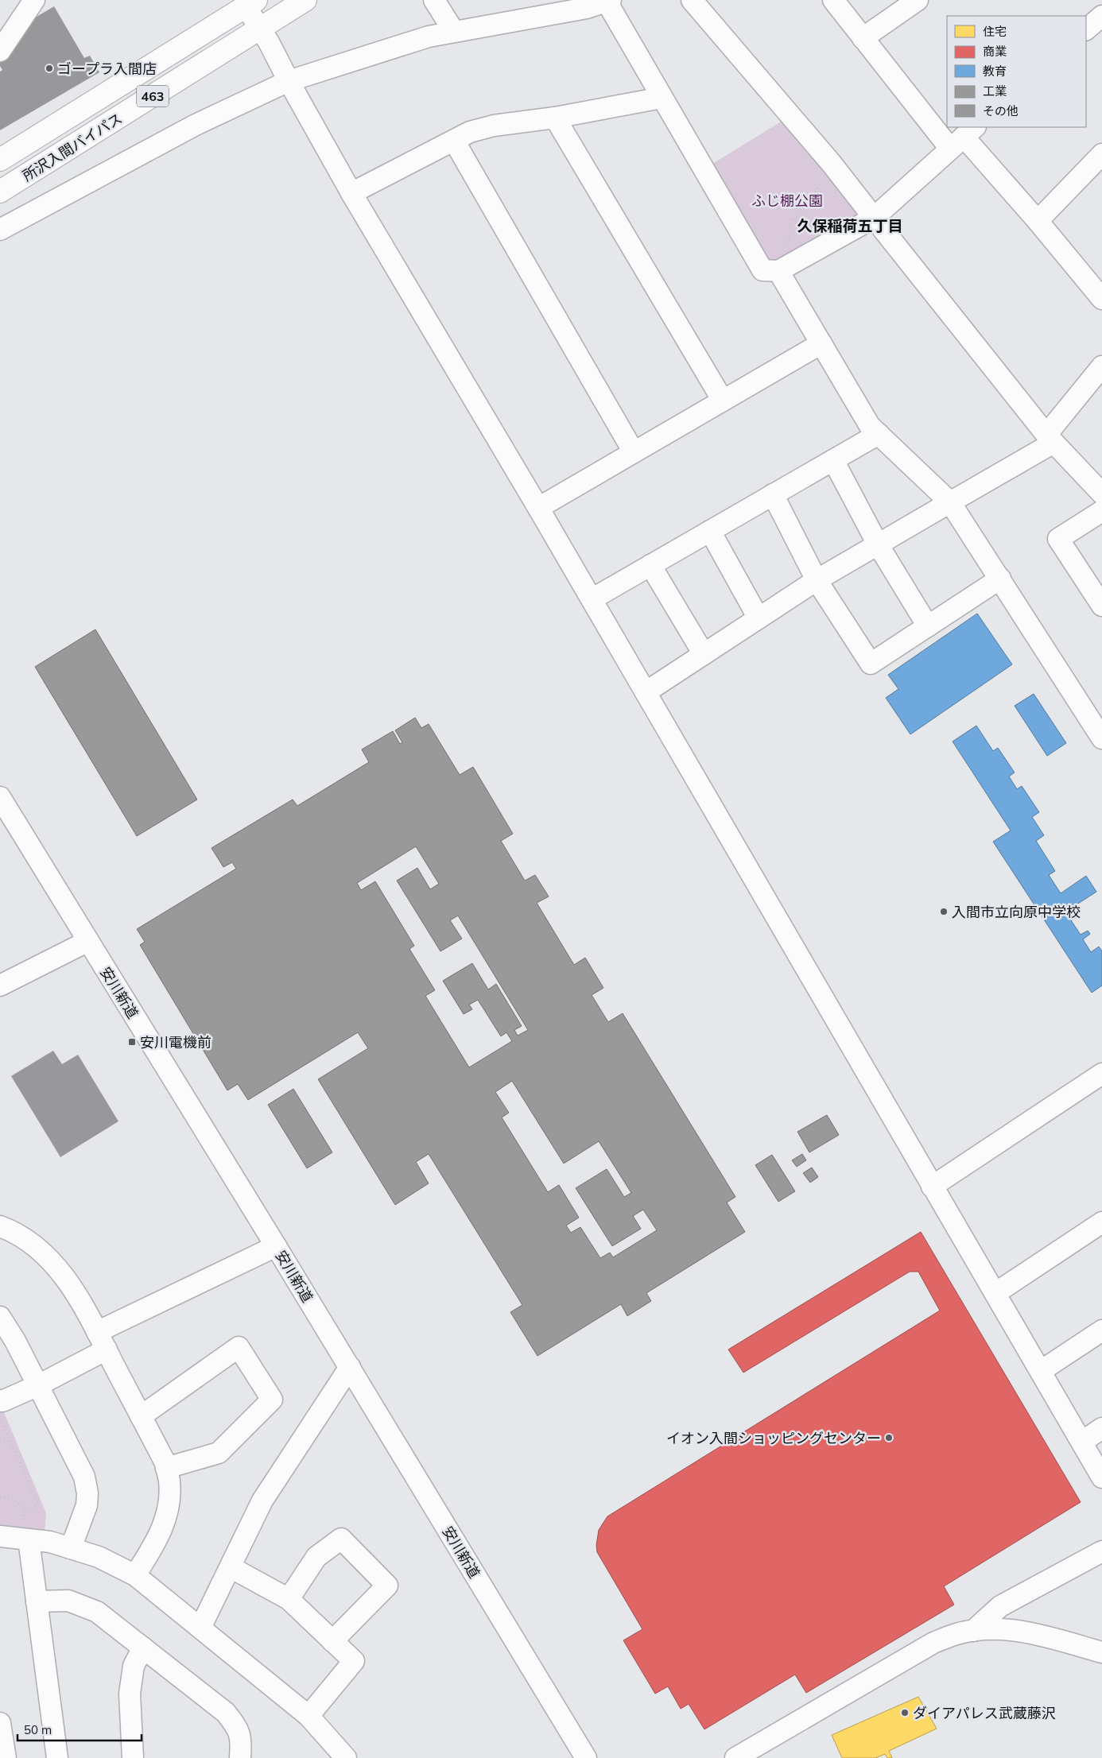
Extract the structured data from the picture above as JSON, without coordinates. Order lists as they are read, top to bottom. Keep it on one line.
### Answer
{"streets":{"highway":["463","所沢入間バイパス"],"street":["安川新道"]},"districts":["久保稲荷五丁目"],"parks":["ふじ棚公園"],"places":{"other":["ゴープラ入間店","入間市立向原中学校","イオン入間ショッピングセンター","ダイアパレス武蔵藤沢"],"transit":["安川電機前"]},"legend":["住宅","商業","教育","工業","その他"],"scale_bar":"50 m"}
